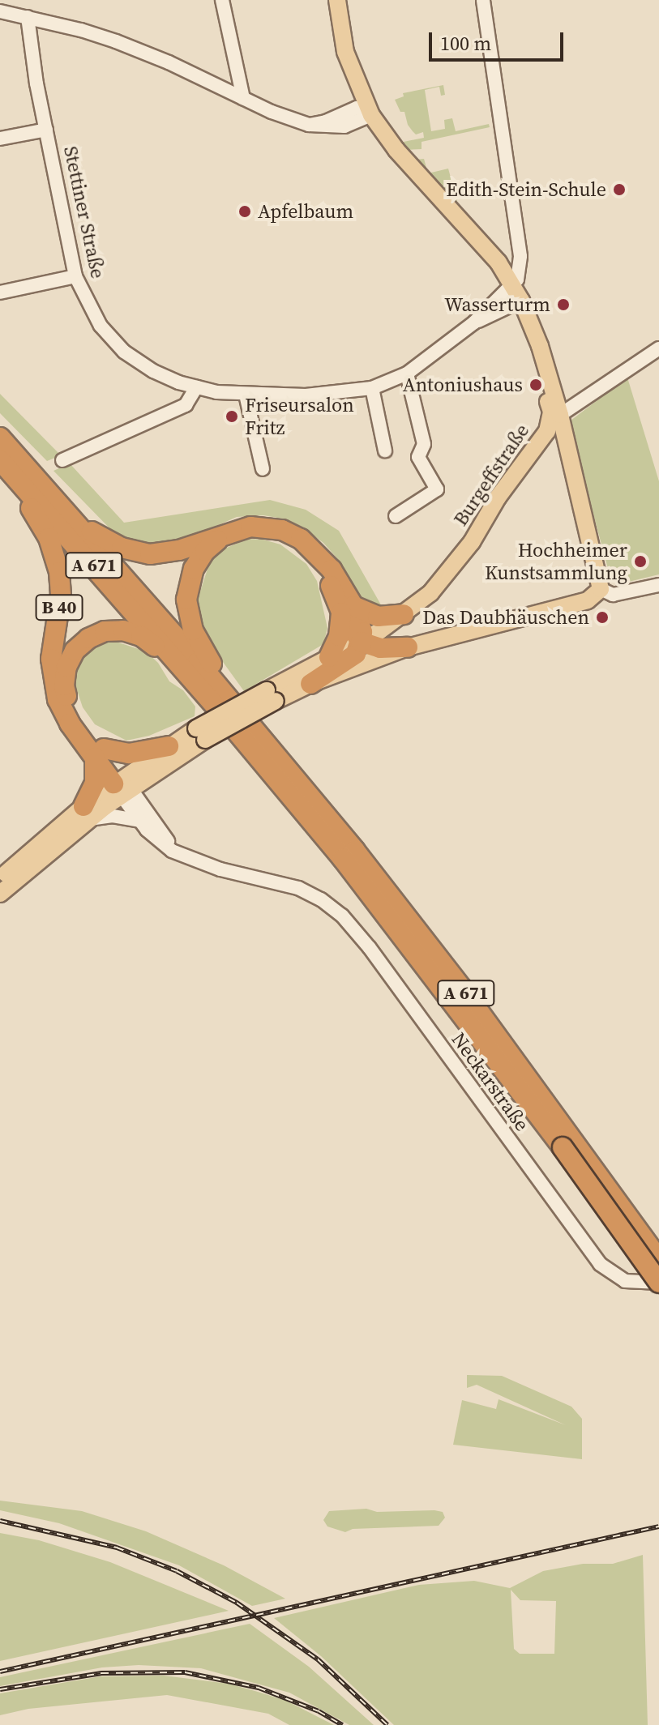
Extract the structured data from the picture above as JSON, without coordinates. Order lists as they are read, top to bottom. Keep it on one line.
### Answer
{"streets":{"highway":["A 671","B 40"],"main road":["Burgeffstraße"],"street":["Stettiner Straße","Neckarstraße"]},"crossings":[["A 671","B 40"],["A 671","Neckarstraße"]],"places":["Edith-Stein-Schule","Apfelbaum","Wasserturm","Antoniushaus","Friseursalon Fritz","Hochheimer Kunstsammlung","Das Daubhäuschen"],"scale_bar":"100 m"}
